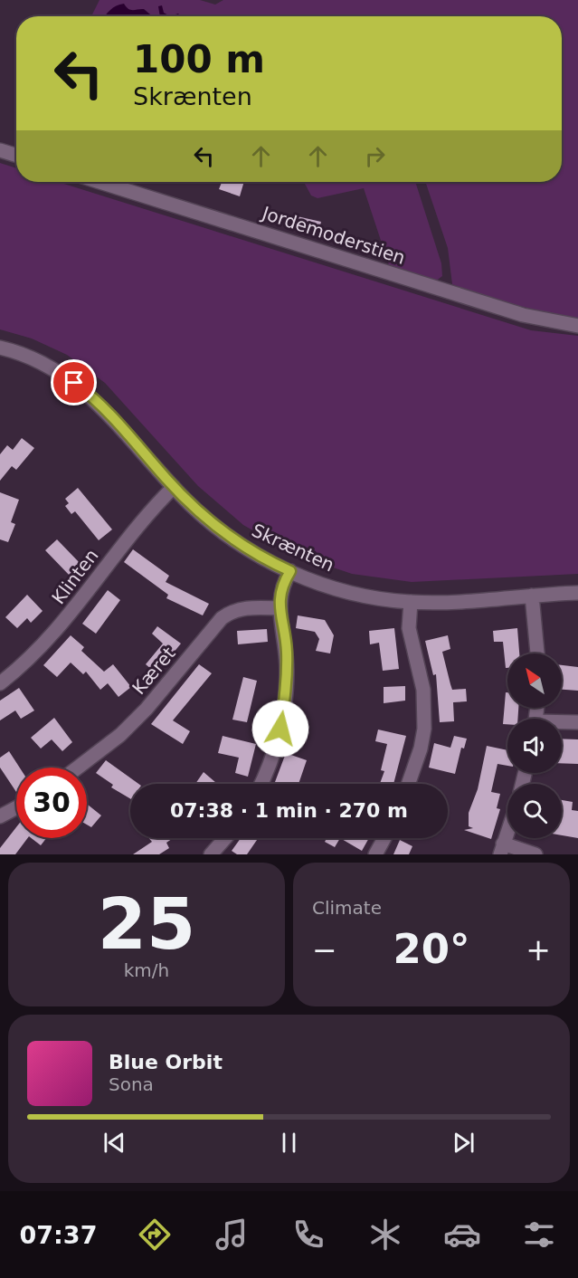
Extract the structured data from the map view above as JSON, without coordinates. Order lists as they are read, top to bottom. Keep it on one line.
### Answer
{"streets":{"street":["Jordemoderstien","Skrænten","Klinten","Kæret"]},"crossings":[["Skrænten","Klinten"]],"north":"top left","page":{"turn":["100 m","Skrænten"],"limit":"30","trip":"07:38 · 1 min · 270 m","tile":[["25","km/h"],"Climate"],"heat":["−","20°","+"],"song":["Blue Orbit","Sona"],"tabs":"07:37"}}
